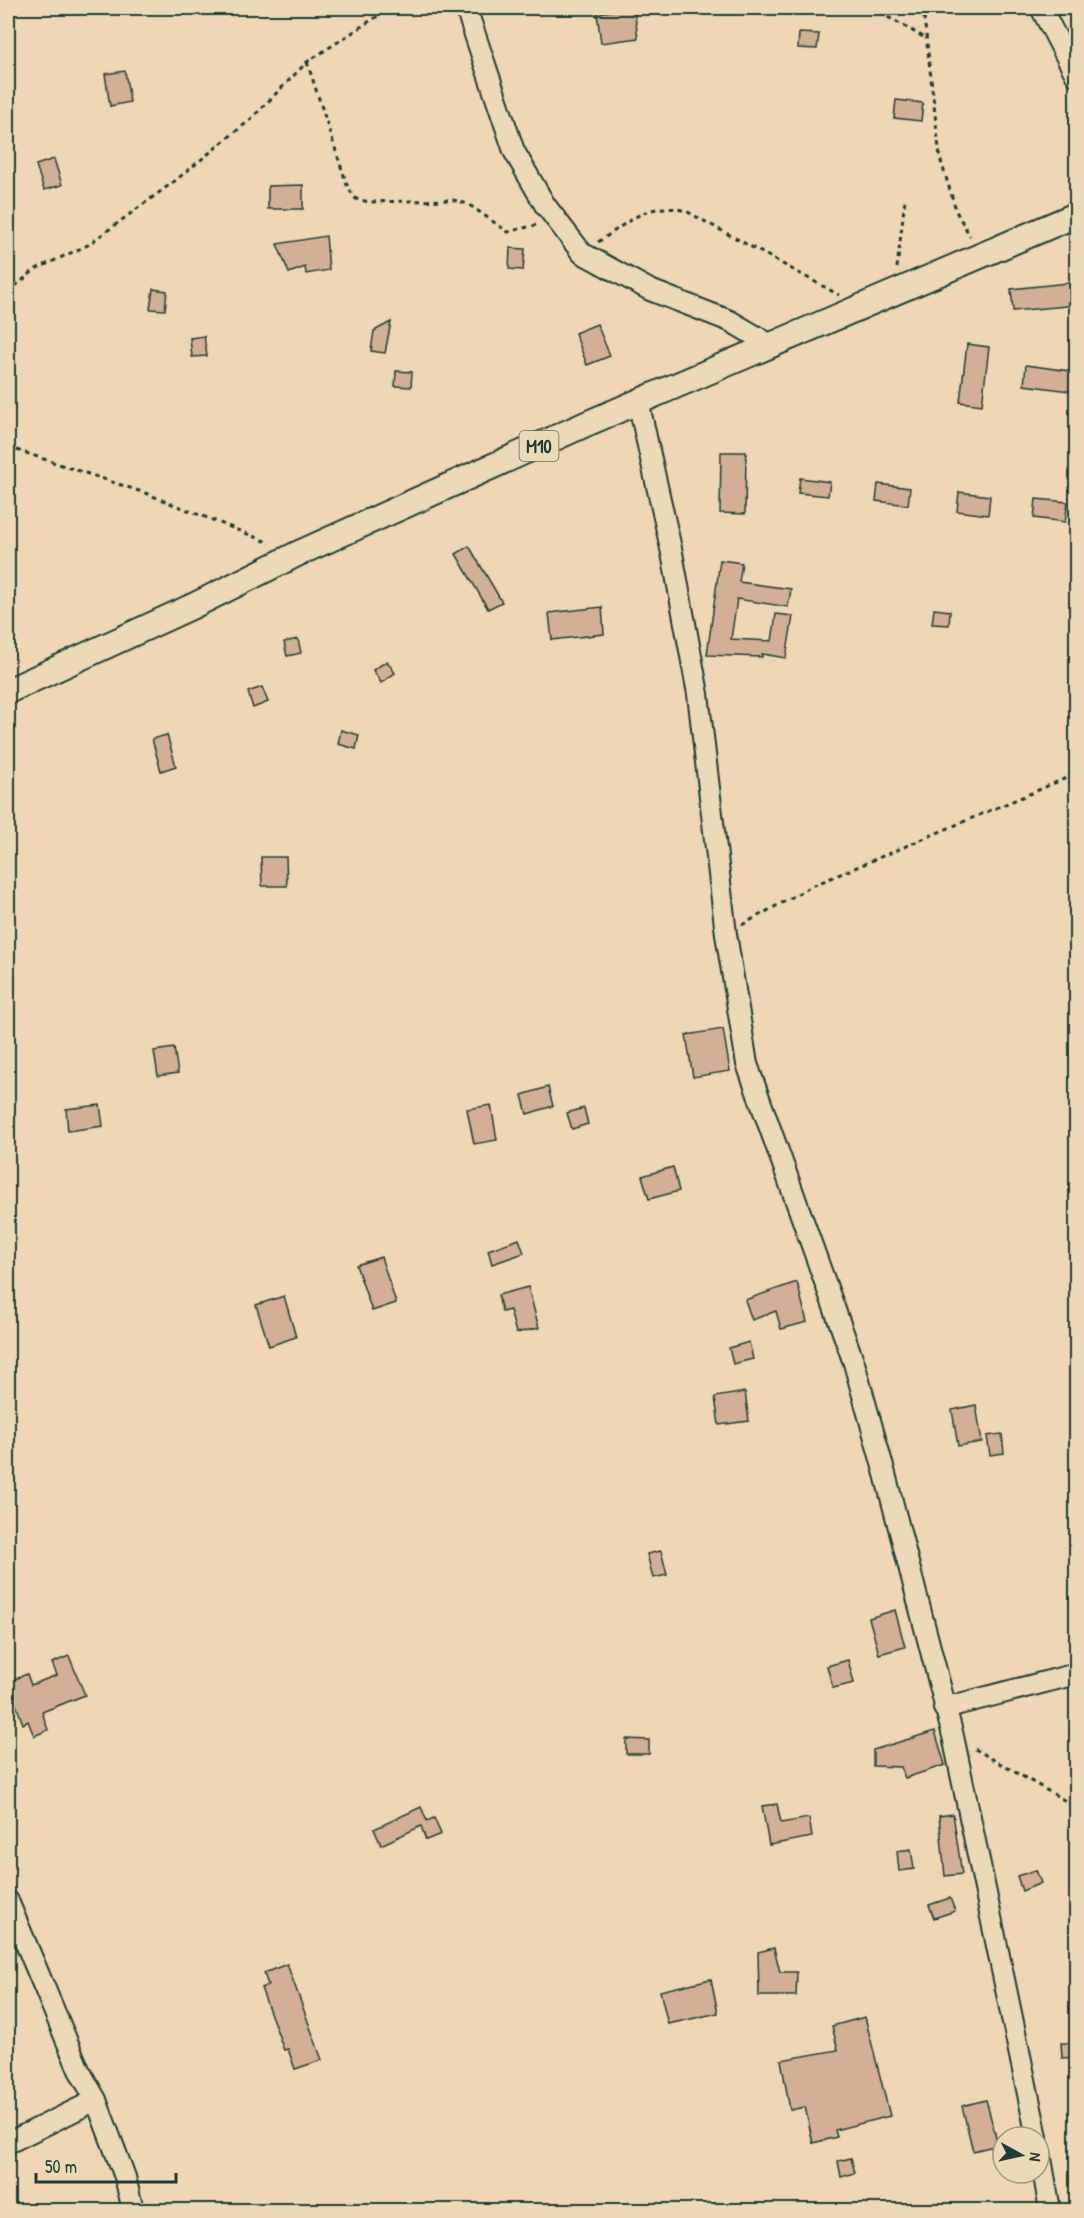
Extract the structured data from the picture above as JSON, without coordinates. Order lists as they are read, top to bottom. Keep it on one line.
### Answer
{"streets":{"main road":["M10"]},"scale_bar":"50 m","north":"right"}
